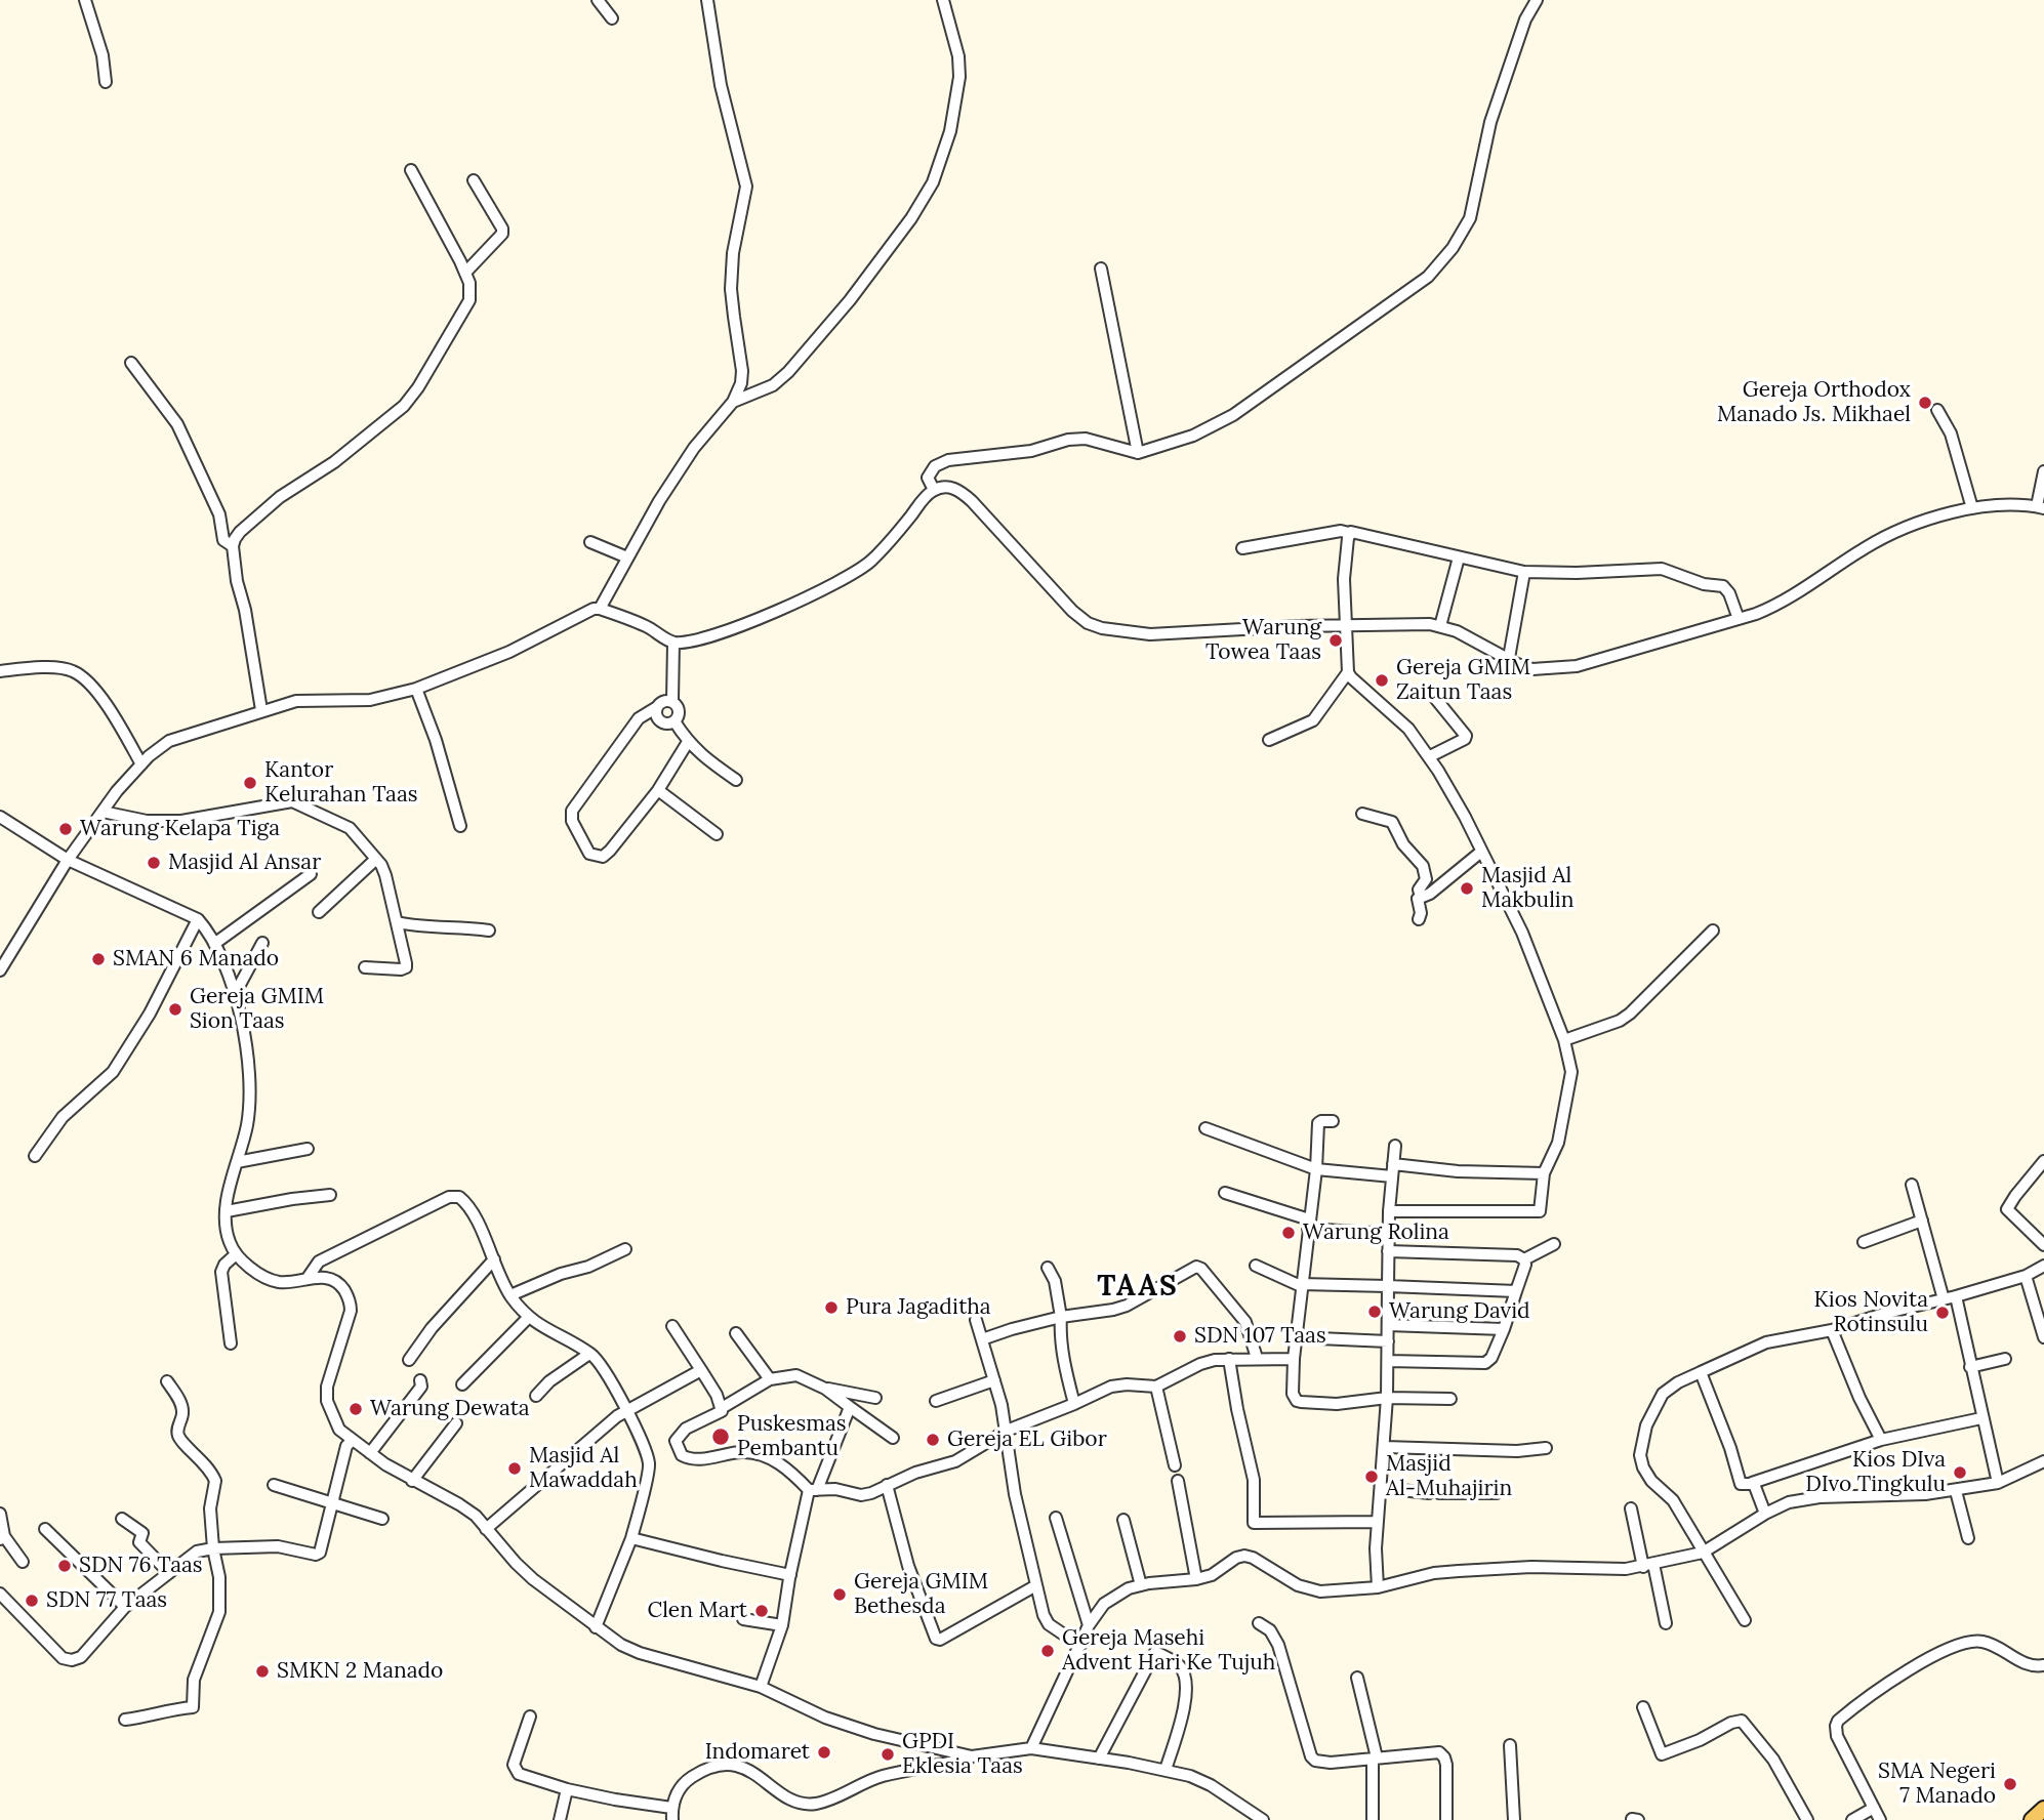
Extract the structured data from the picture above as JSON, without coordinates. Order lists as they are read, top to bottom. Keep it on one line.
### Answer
{"districts":["TAAS"],"places":["Gereja Orthodox Manado Js. Mikhael","Warung Towea Taas","Gereja GMIM Zaitun Taas","Kantor Kelurahan Taas","Warung Kelapa Tiga","Masjid Al Ansar","Masjid Al Makbulin","SMAN 6 Manado","Gereja GMIM Sion Taas","Warung Rolina","Pura Jagaditha","Warung David","Kios Novita Rotinsulu","SDN 107 Taas","Warung Dewata","Puskesmas Pembantu","Gereja EL Gibor","Masjid Al Mawaddah","Kios DIva DIvo Tingkulu","Masjid Al-Muhajirin","SDN 76 Taas","Gereja GMIM Bethesda","SDN 77 Taas","Clen Mart","Gereja Masehi Advent Hari Ke Tujuh","SMKN 2 Manado","Indomaret","GPDI Eklesia Taas","SMA Negeri 7 Manado"]}
